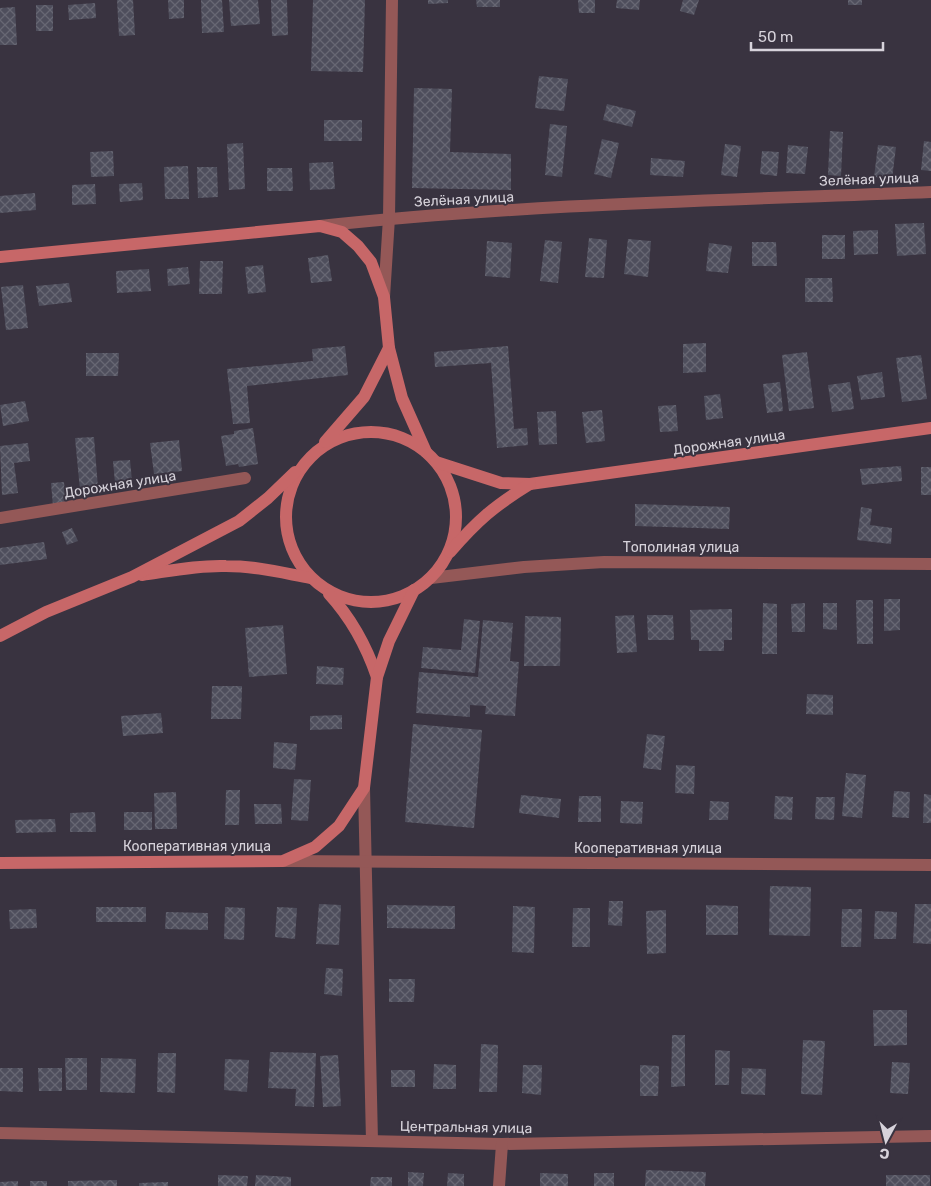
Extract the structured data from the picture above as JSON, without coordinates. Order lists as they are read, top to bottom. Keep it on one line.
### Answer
{"streets":{"main road":["Зелёная улица","Дорожная улица","Кооперативная улица"],"street":["Тополиная улица","Центральная улица"]},"scale_bar":"50 m","north":"bottom"}
